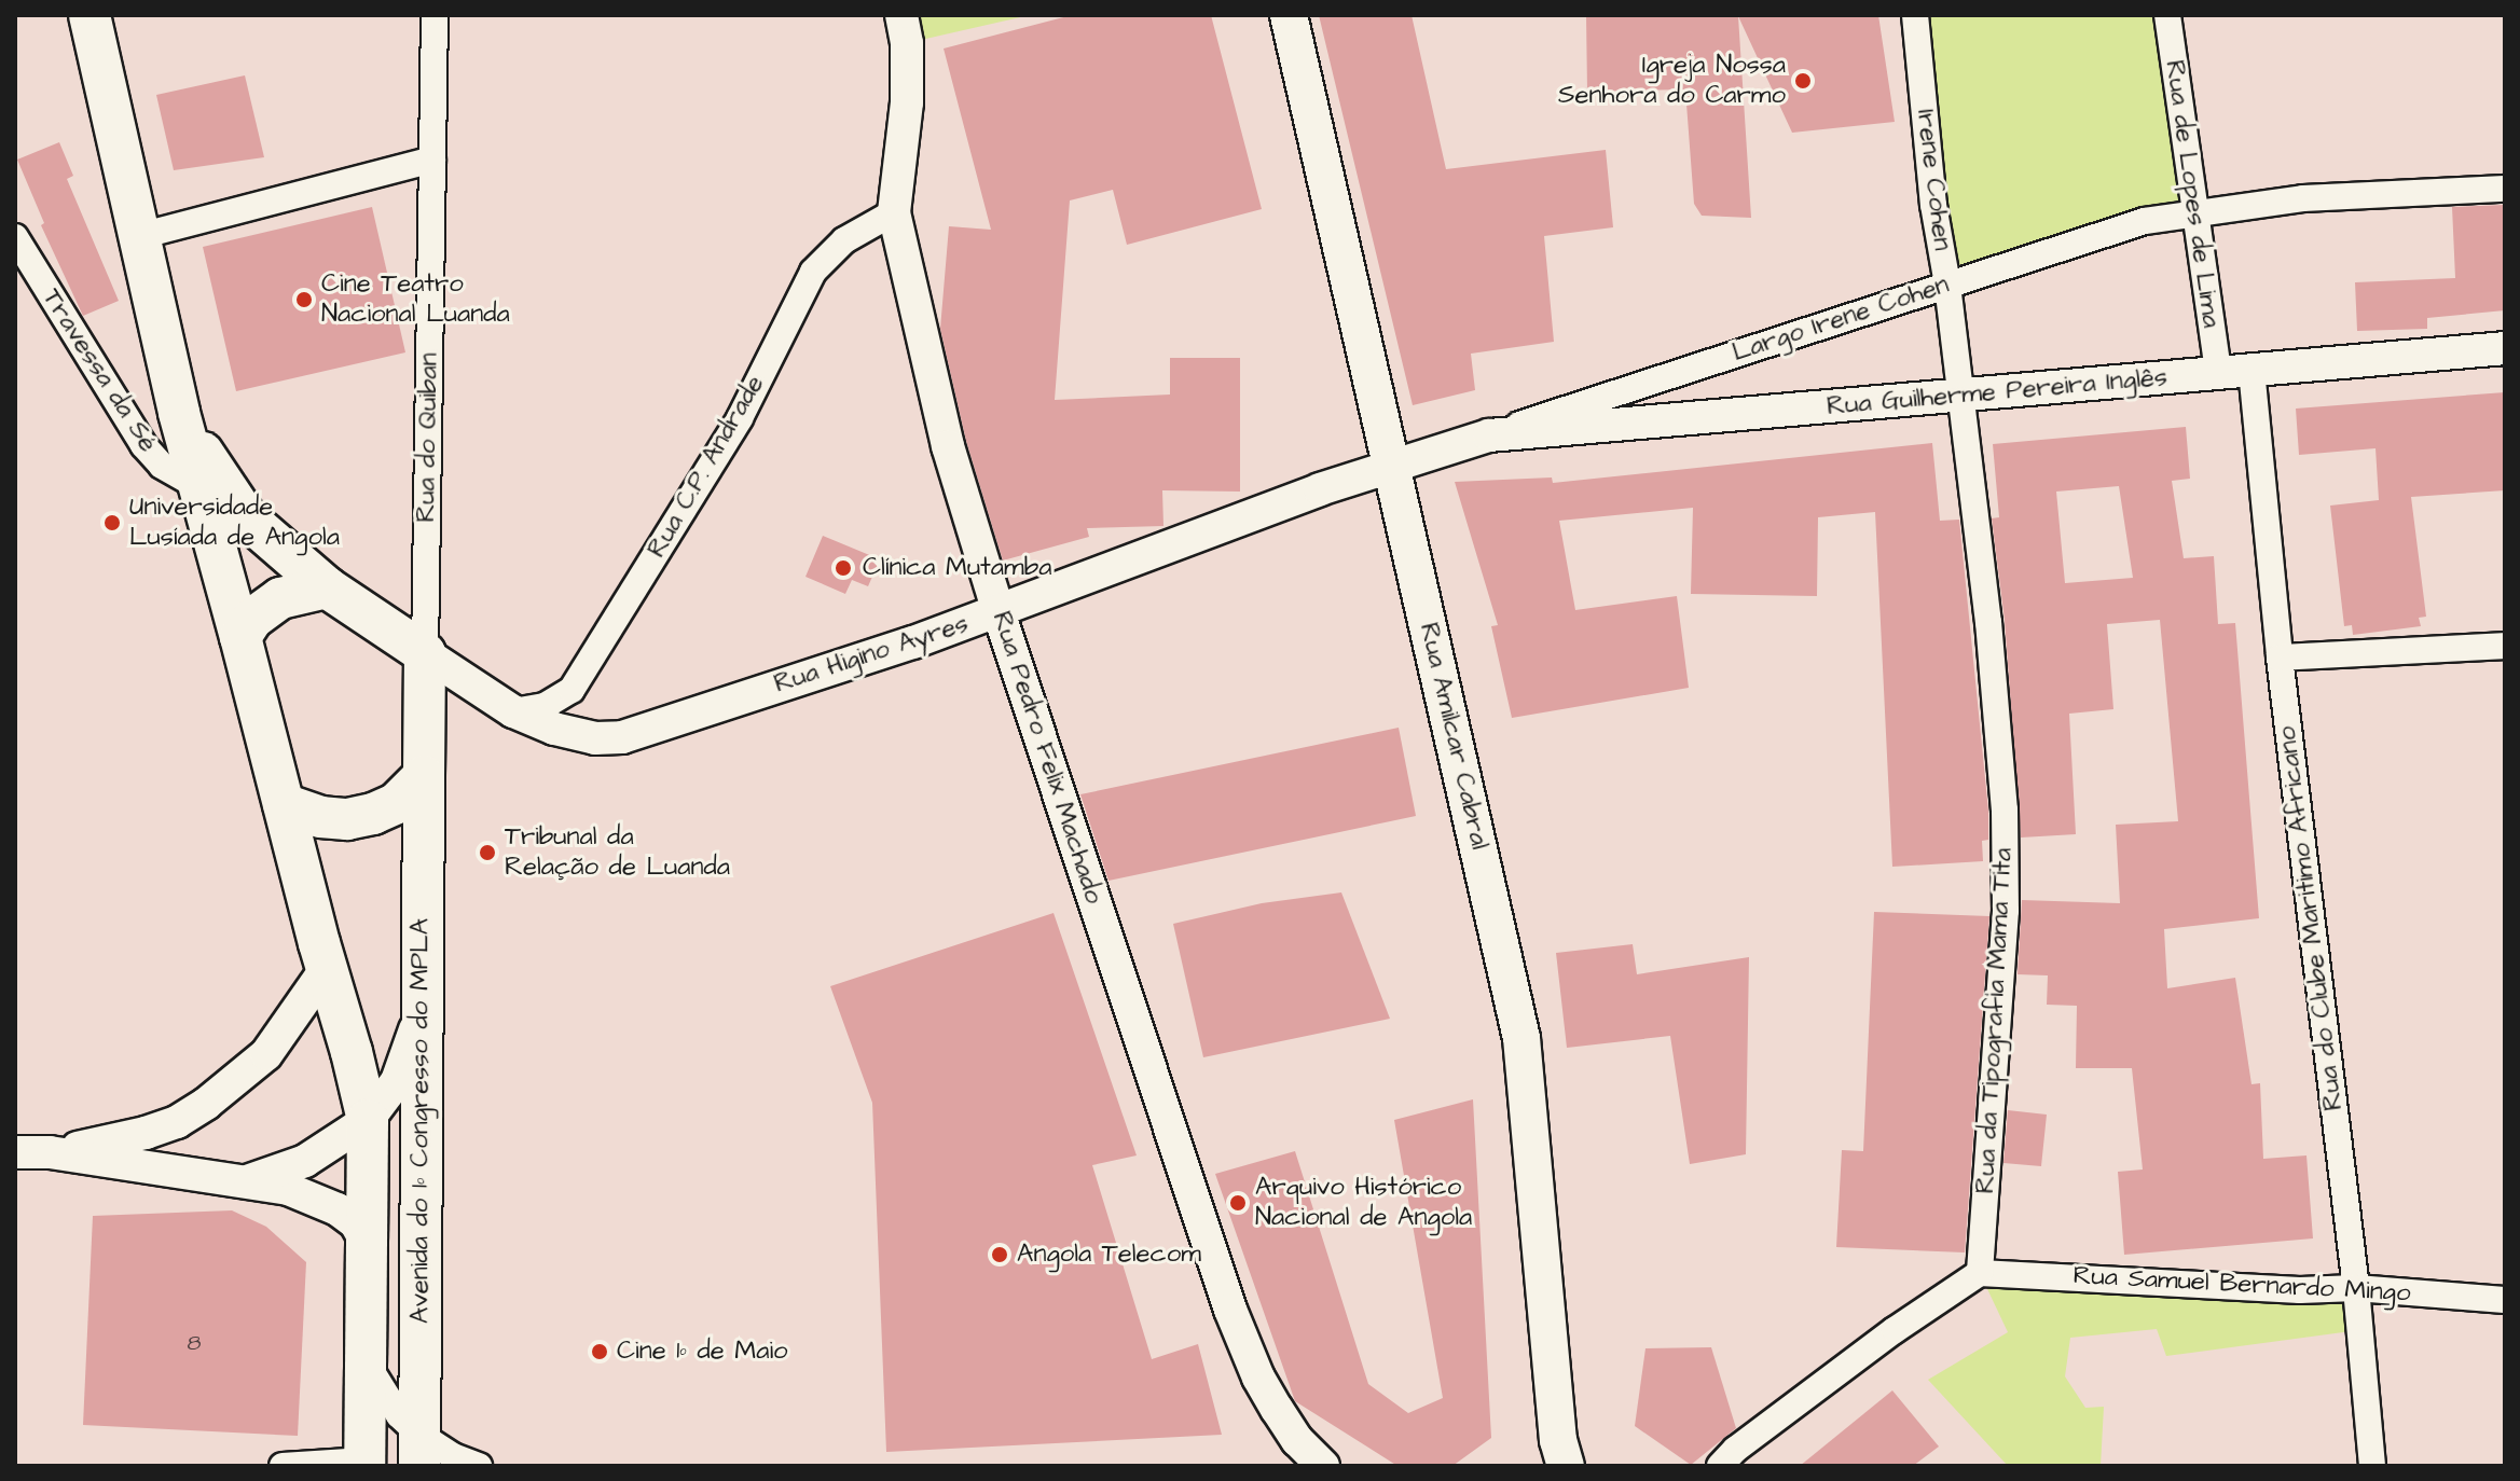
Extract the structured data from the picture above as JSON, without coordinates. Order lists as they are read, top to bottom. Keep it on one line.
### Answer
{"streets":{"main road":["Rua Amilcar Cabral","Avenida do 1º Congresso do MPLA"],"street":["Irene Cohen","Rua de Lopes de Lima","Largo Irene Cohen","Travessa da Sé","Rua Guilherme Pereira Inglês","Rua do Quiban","Rua C.P. Andrade","Rua Higino Ayres","Rua Pedro Felix Machado","Rua do Clube Maritimo Africano","Rua da Tipografia Mama Tita","Rua Samuel Bernardo Mingo"]},"crossings":[["Irene Cohen","Largo Irene Cohen"],["Irene Cohen","Rua Guilherme Pereira Inglês"],["Irene Cohen","Rua da Tipografia Mama Tita"],["Rua de Lopes de Lima","Largo Irene Cohen"],["Rua de Lopes de Lima","Rua Guilherme Pereira Inglês"],["Largo Irene Cohen","Rua Guilherme Pereira Inglês"],["Largo Irene Cohen","Rua Higino Ayres"],["Rua Guilherme Pereira Inglês","Rua Higino Ayres"],["Rua Guilherme Pereira Inglês","Rua do Clube Maritimo Africano"],["Rua Guilherme Pereira Inglês","Rua da Tipografia Mama Tita"],["Rua do Quiban","Rua Higino Ayres"],["Rua do Quiban","Avenida do 1º Congresso do MPLA"],["Rua C.P. Andrade","Rua Higino Ayres"],["Rua C.P. Andrade","Rua Pedro Felix Machado"],["Rua Higino Ayres","Rua Amilcar Cabral"],["Rua Higino Ayres","Rua Pedro Felix Machado"],["Rua Higino Ayres","Avenida do 1º Congresso do MPLA"],["Rua do Clube Maritimo Africano","Rua Samuel Bernardo Mingo"],["Rua da Tipografia Mama Tita","Rua Samuel Bernardo Mingo"]],"places":["Igreja Nossa Senhora do Carmo","Cine Teatro Nacional Luanda","Universidade Lusíada de Angola","Clínica Mutamba","Tribunal da Relação de Luanda","Arquivo Histórico Nacional de Angola","Angola Telecom","Cine 1º de Maio"],"house_numbers":["8"]}
